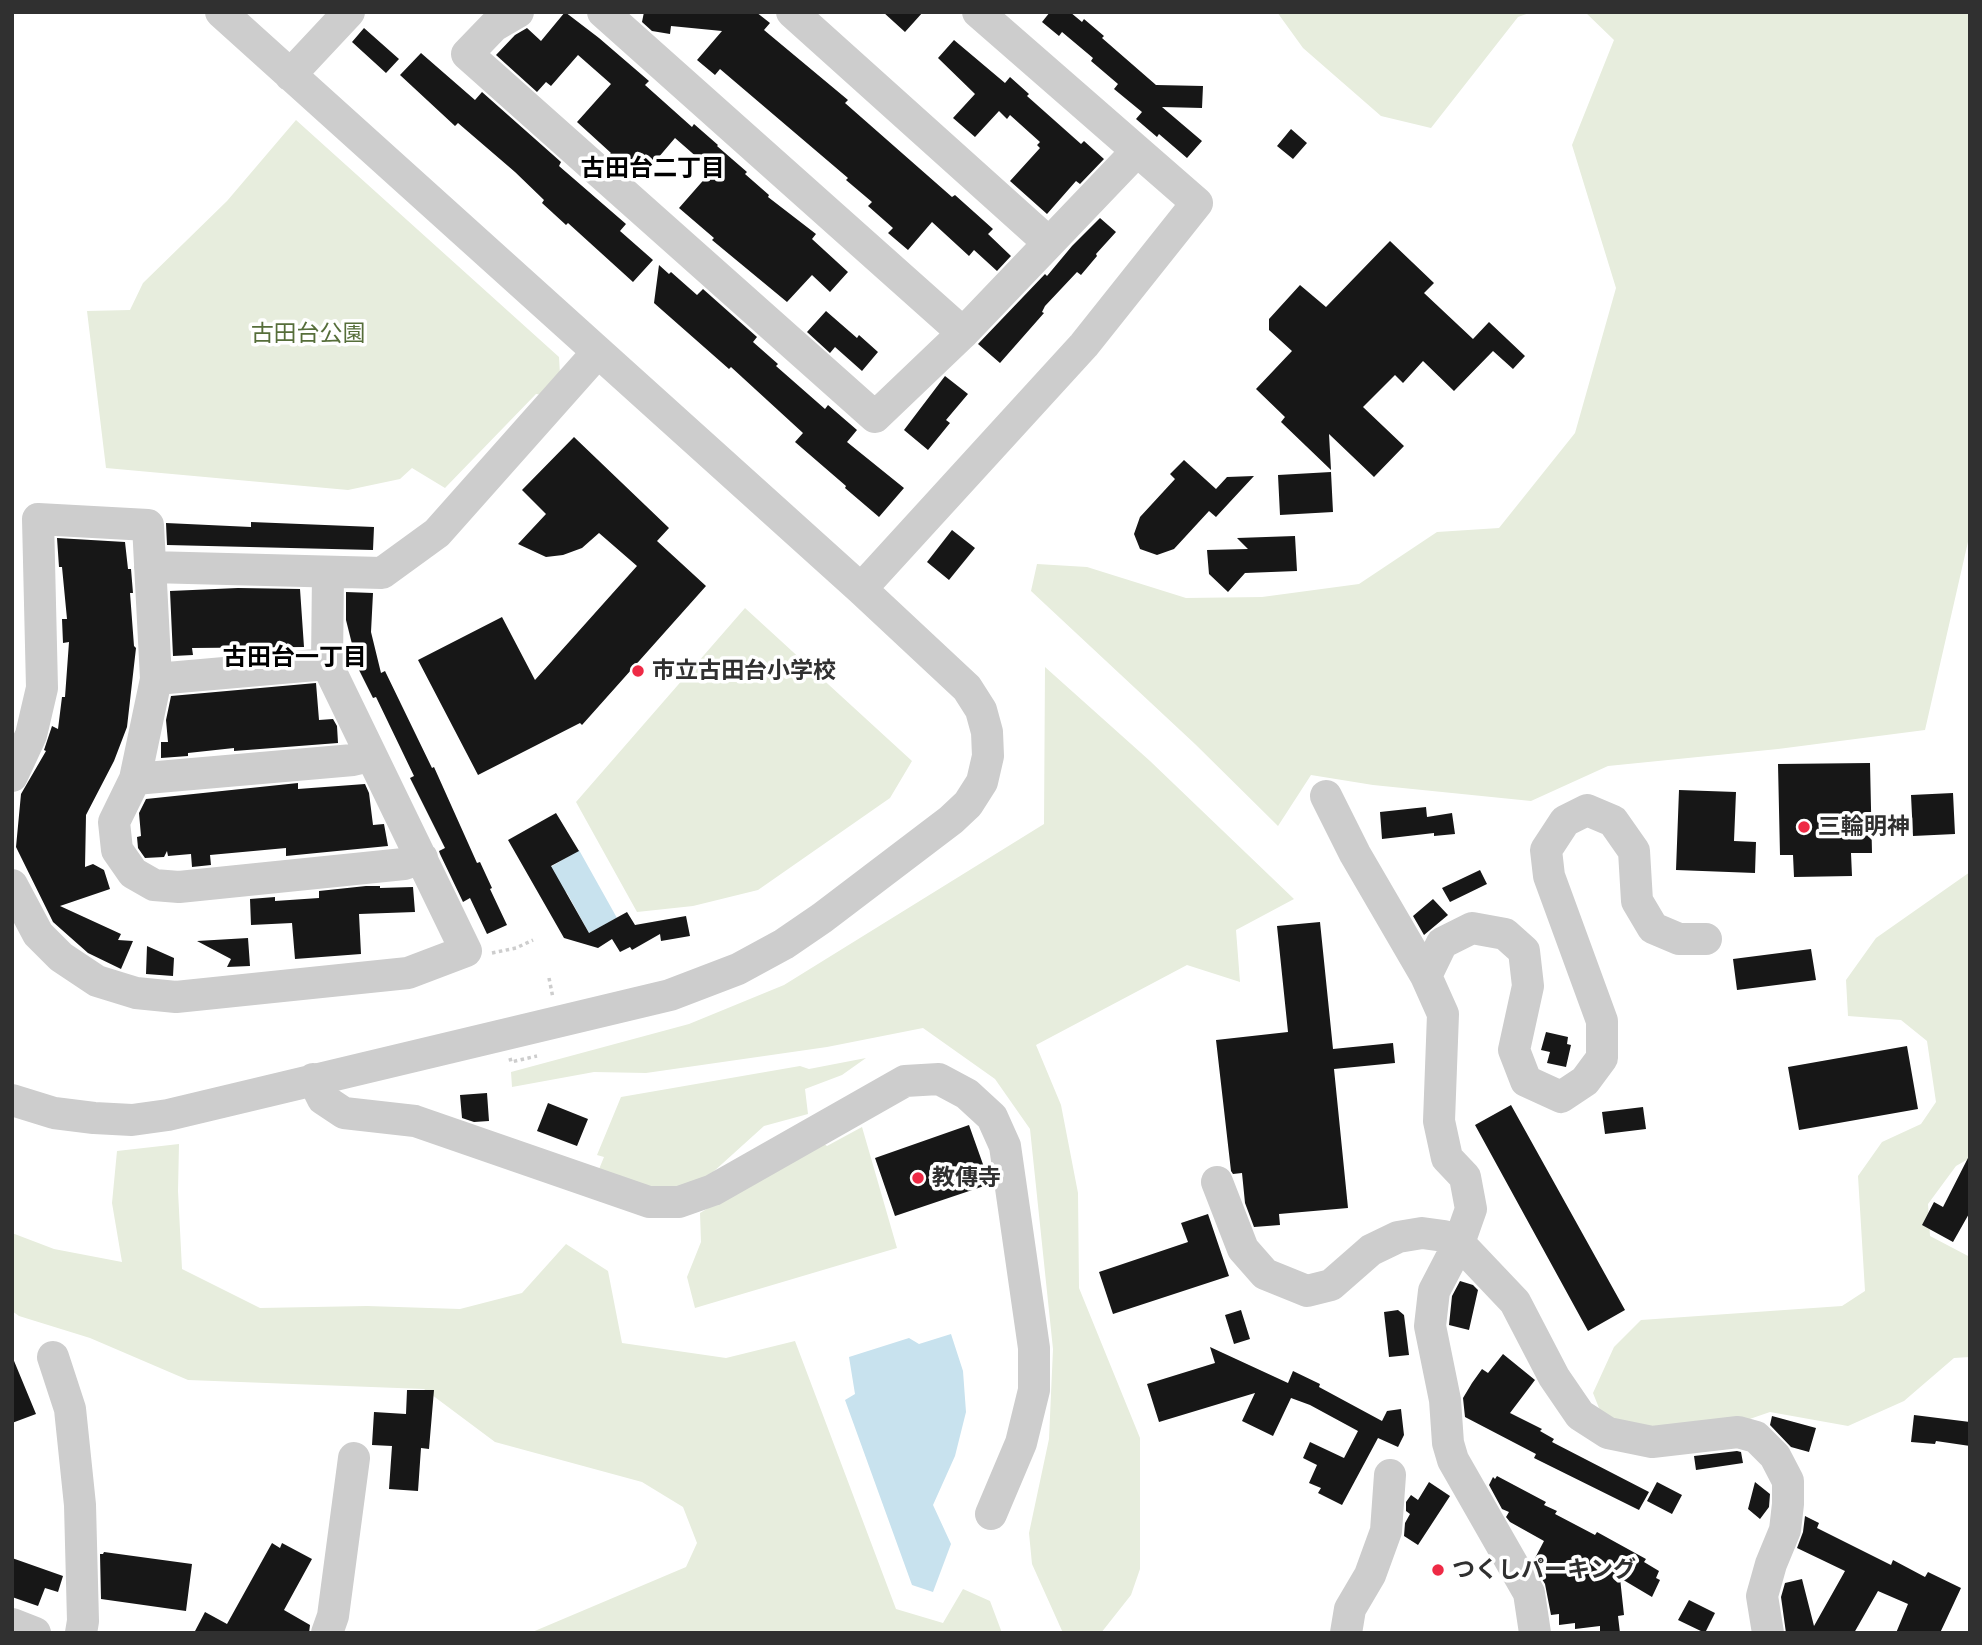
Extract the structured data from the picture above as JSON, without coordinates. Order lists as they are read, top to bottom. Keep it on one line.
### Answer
{"districts":["古田台二丁目","古田台一丁目"],"parks":["古田台公園"],"places":["市立古田台小学校","三輪明神","教傳寺","つくしパーキング"]}
